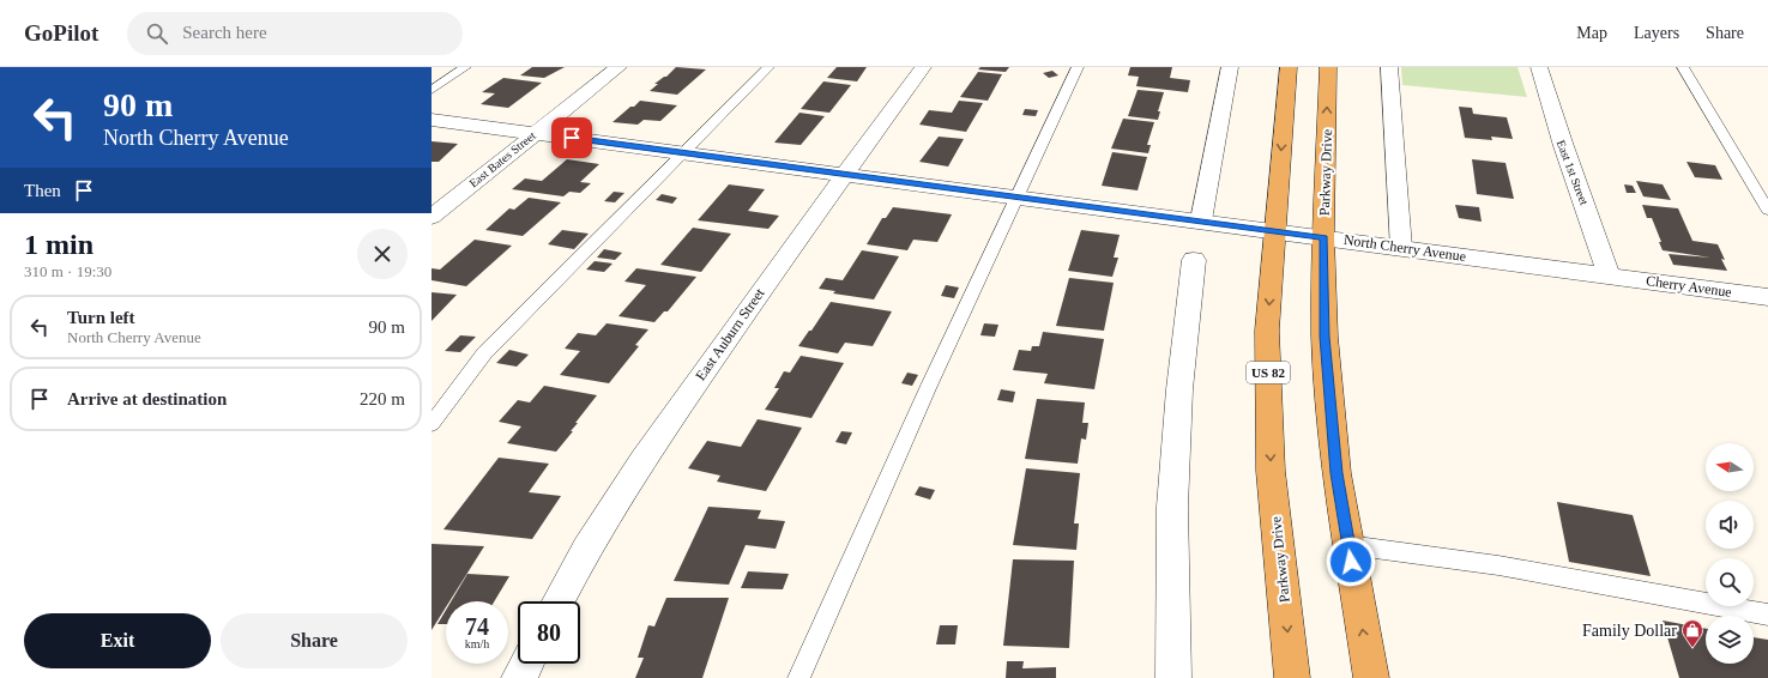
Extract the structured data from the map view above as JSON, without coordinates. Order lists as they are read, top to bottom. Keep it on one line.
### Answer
{"streets":{"highway":["Parkway Drive","US 82"],"street":["East Bates Street","East 1st Street","North Cherry Avenue","Cherry Avenue","East Auburn Street"]},"crossings":[["East Bates Street","North Cherry Avenue"],["Parkway Drive","North Cherry Avenue"],["East 1st Street","North Cherry Avenue"],["East 1st Street","Cherry Avenue"],["North Cherry Avenue","Cherry Avenue"],["North Cherry Avenue","East Auburn Street"]],"places":{"shop":["Family Dollar"]},"north":"left","page":{"header":"GoPilot","search":"Search here","nav":["Map","Layers","Share"],"turn":["90 m","North Cherry Avenue"],"then":"Then","heading":["1 min","310 m · 19:30"],"list":[{"name":"Turn left","note":"North Cherry Avenue","value":"90 m"},{"name":"Arrive at destination","value":"220 m"}],"speed":"74 km/h","limit":"80","buttons":["Exit","Share"]}}
